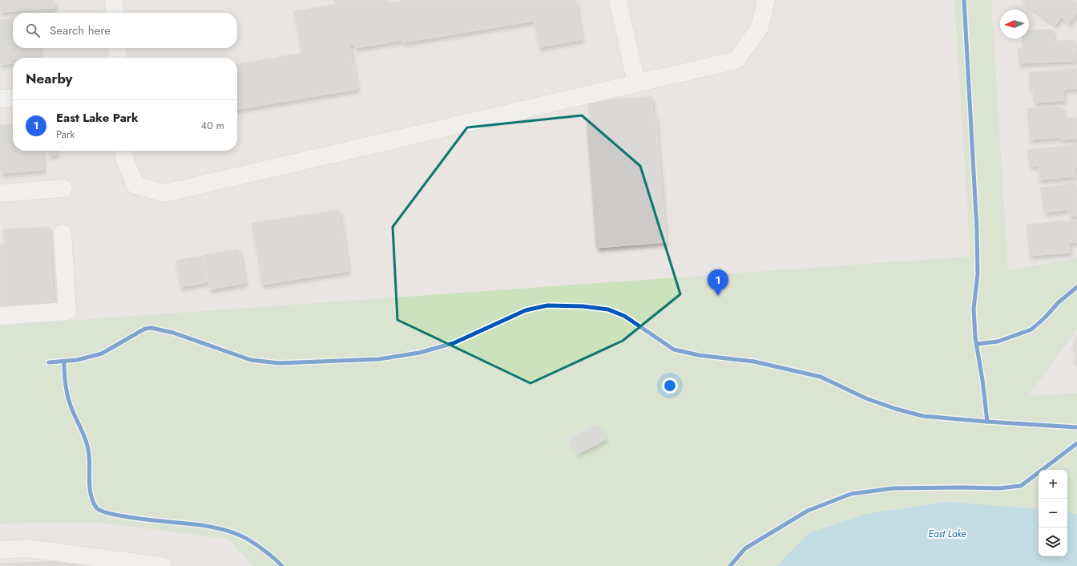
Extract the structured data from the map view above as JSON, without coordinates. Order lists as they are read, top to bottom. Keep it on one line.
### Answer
{"water":["East Lake"],"north":"left","page":{"search":"Search here","heading":"Nearby","list":[{"mark":"1","name":"East Lake Park","note":"Park","value":"40 m"}],"pins":"1","map_buttons":["+","−"]}}
